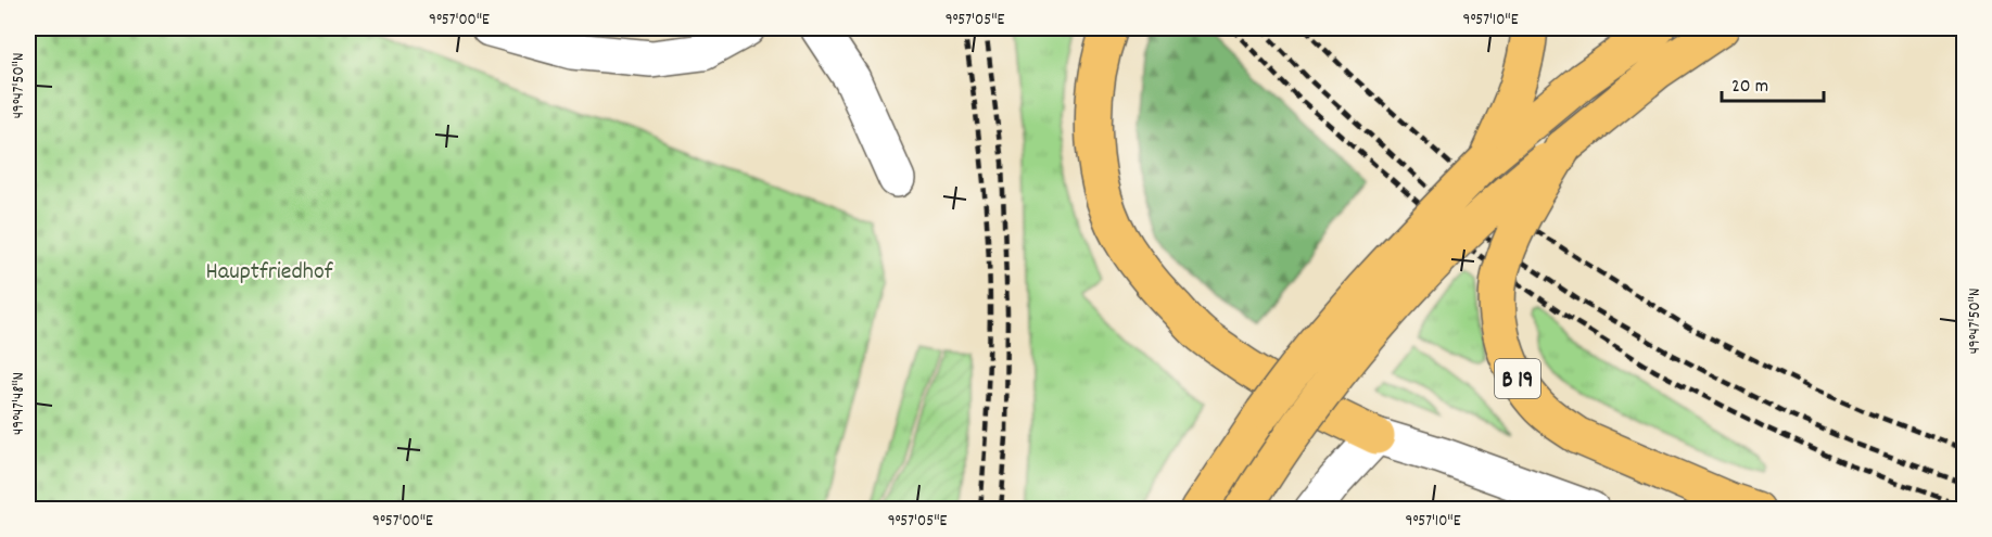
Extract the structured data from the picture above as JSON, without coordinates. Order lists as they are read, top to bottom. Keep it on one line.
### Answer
{"streets":{"highway":["B 19"]},"parks":["Hauptfriedhof"],"scale_bar":"20 m","coordinates":["9°57'00\"E","9°57'05\"E","9°57'10\"E","49°47'50\"N","49°47'48\"N"]}
